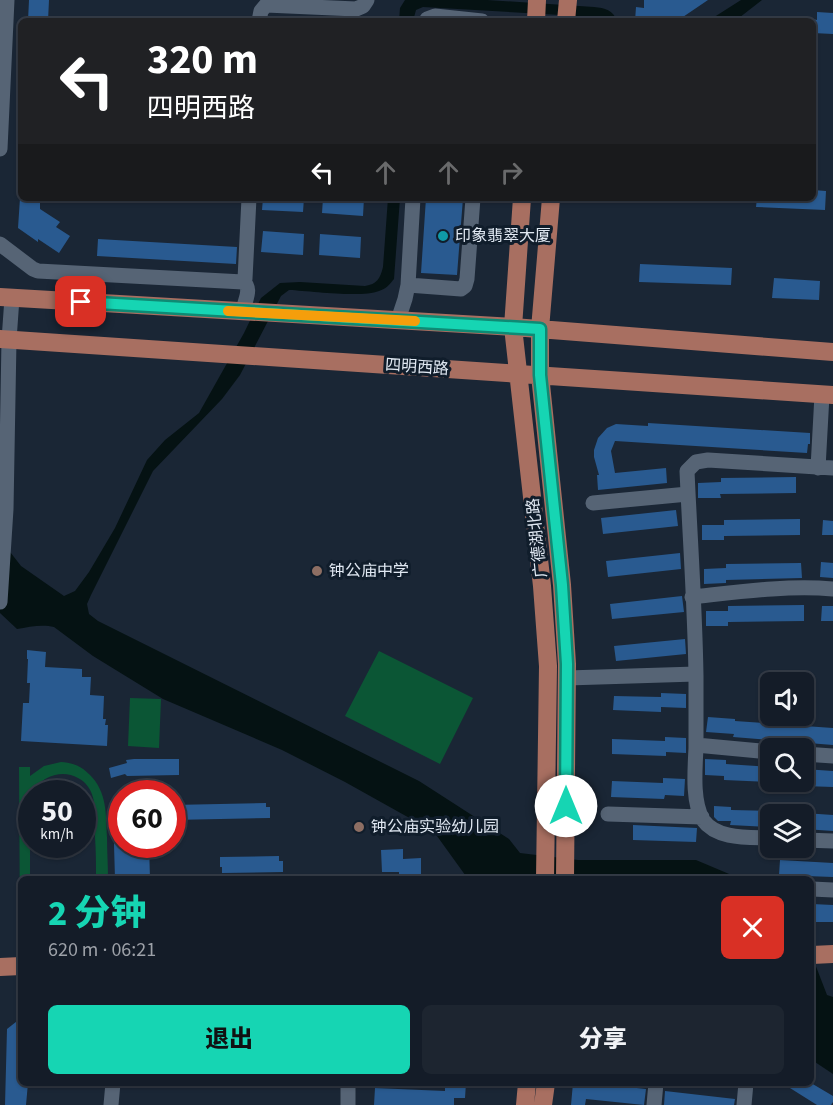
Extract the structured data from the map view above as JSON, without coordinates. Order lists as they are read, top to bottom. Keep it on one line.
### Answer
{"streets":{"main road":["四明西路","广德湖北路"]},"crossings":[["四明西路","广德湖北路"]],"places":["印象翡翠大厦","钟公庙中学","钟公庙实验幼儿园"],"page":{"turn":["320 m","四明西路"],"speed":"50 km/h","limit":"60","heading":["2 分钟","620 m · 06:21"],"buttons":["退出","分享"]}}
